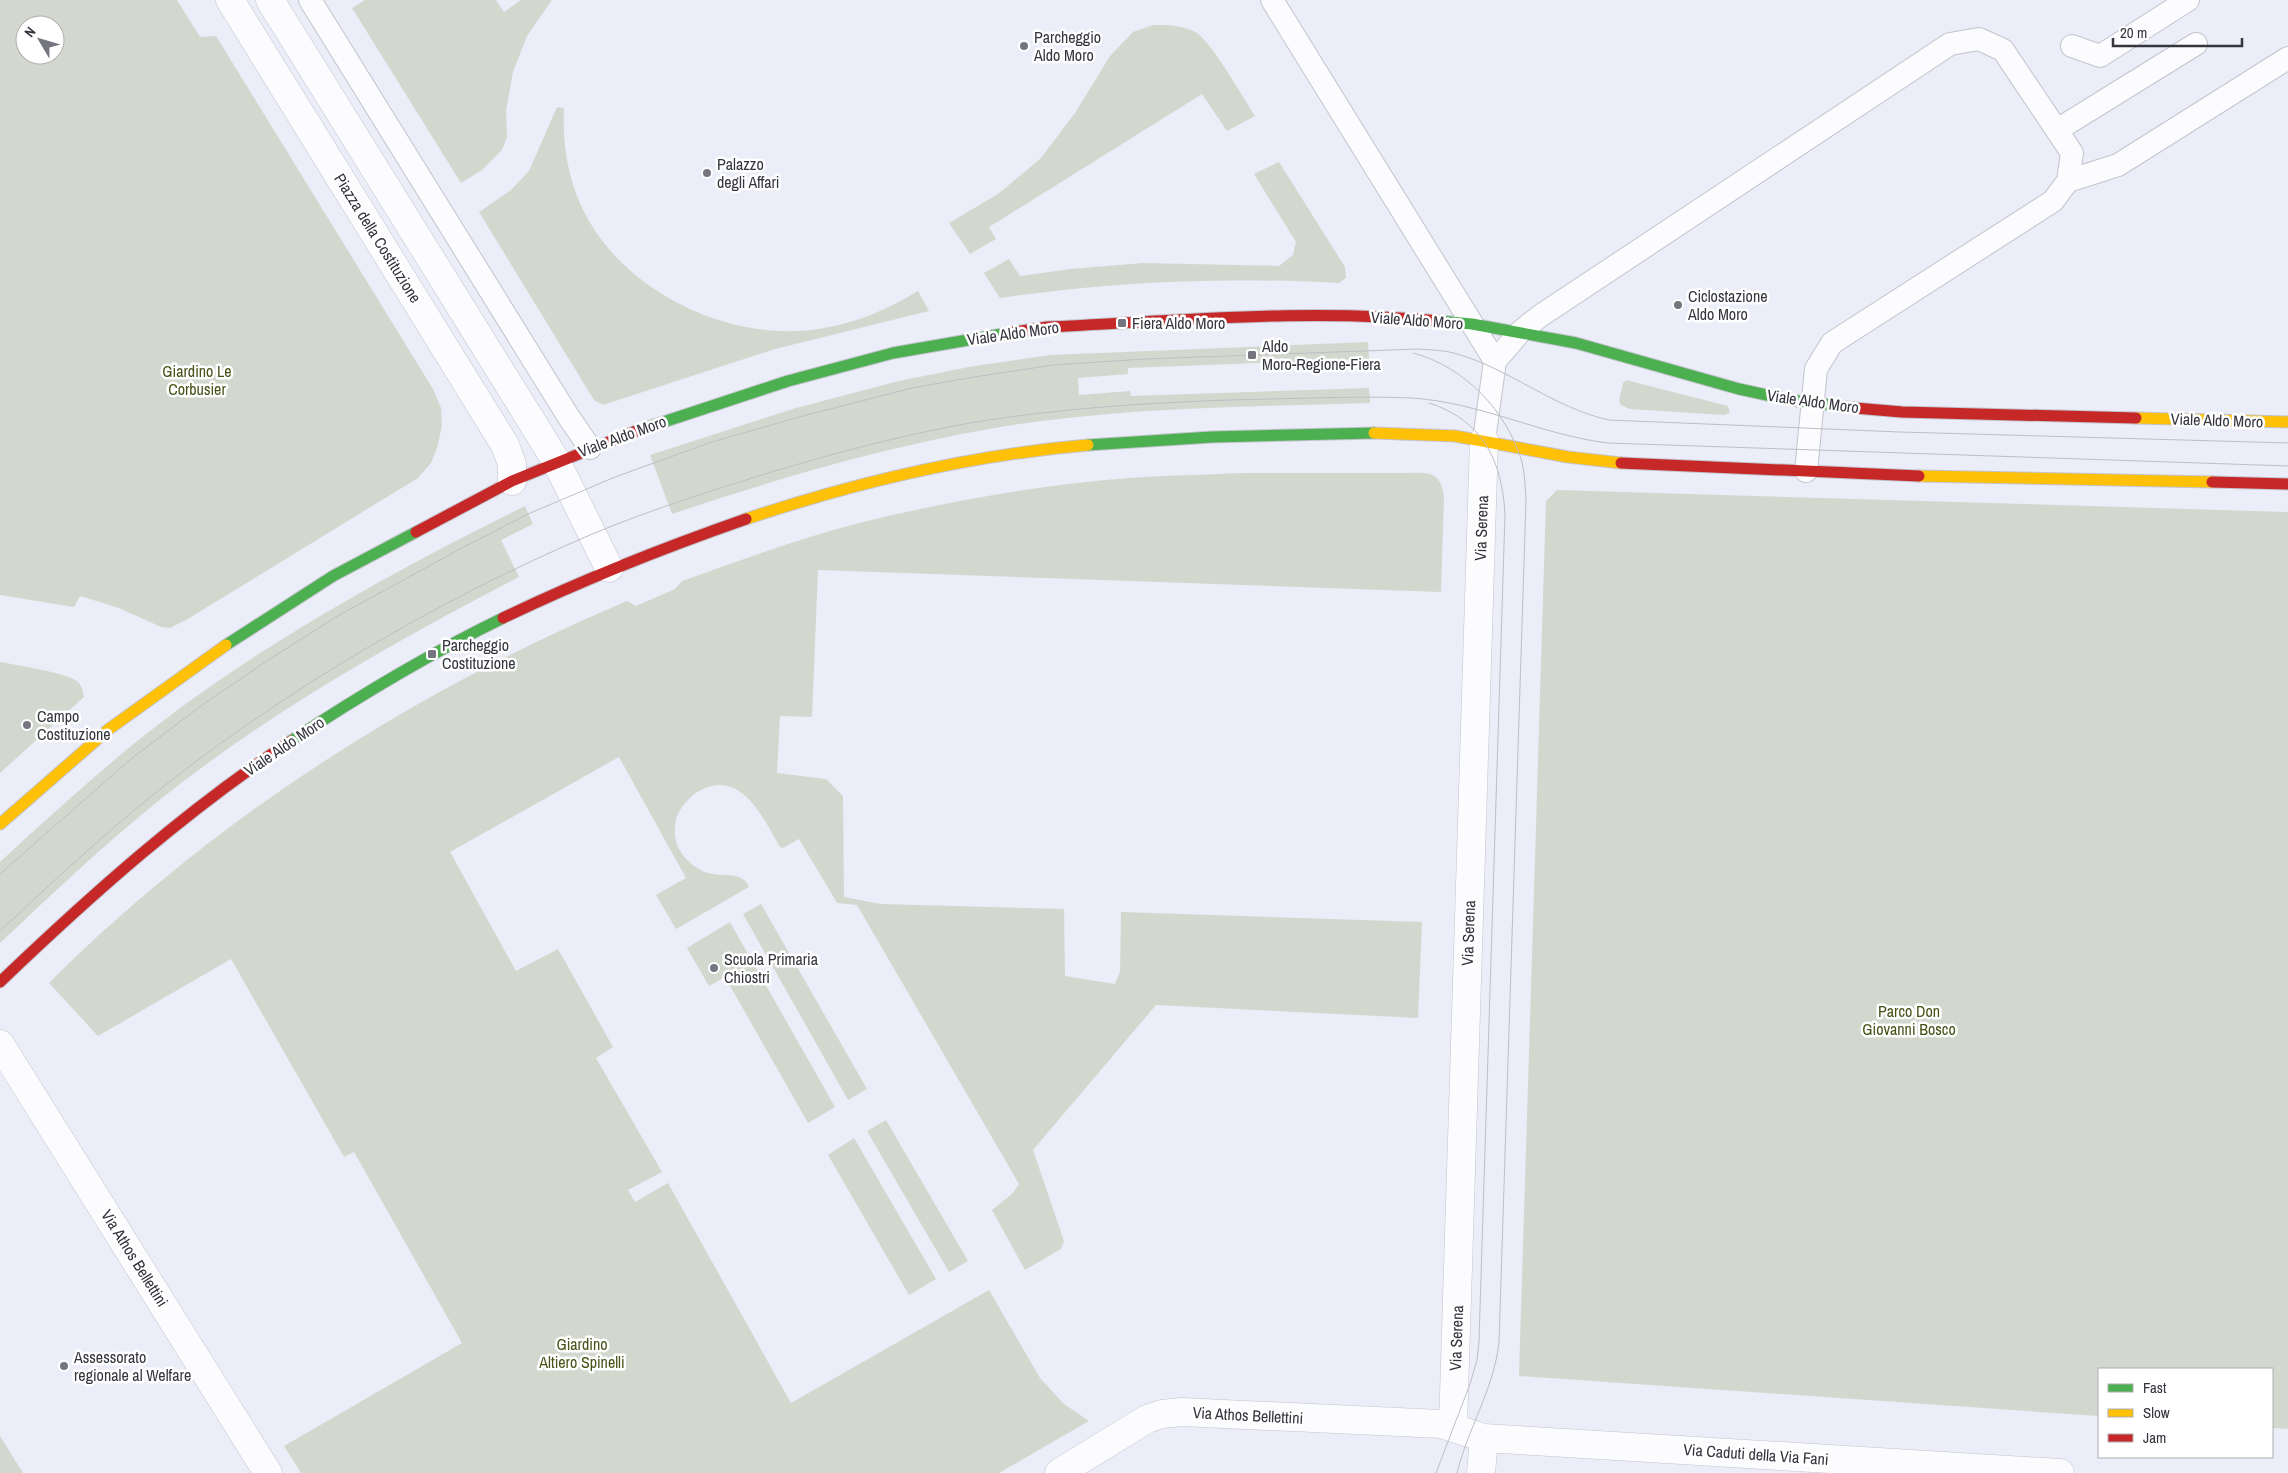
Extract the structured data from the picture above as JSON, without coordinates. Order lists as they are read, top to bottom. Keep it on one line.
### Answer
{"streets":{"main road":["Viale Aldo Moro"],"street":["Piazza della Costituzione","Via Serena","Via Athos Bellettini","Via Caduti della Via Fani"]},"crossings":[["Piazza della Costituzione","Viale Aldo Moro"],["Viale Aldo Moro","Via Serena"],["Via Serena","Via Athos Bellettini"],["Via Serena","Via Caduti della Via Fani"],["Via Athos Bellettini","Via Caduti della Via Fani"]],"parks":["Giardino Le Corbusier","Parco Don Giovanni Bosco","Giardino Altiero Spinelli"],"places":{"other":["Parcheggio Aldo Moro","Palazzo degli Affari","Ciclostazione Aldo Moro","Campo Costituzione","Scuola Primaria Chiostri","Assessorato regionale al Welfare"],"transit":["Fiera Aldo Moro","Aldo Moro-Regione-Fiera","Parcheggio Costituzione"]},"legend":["Fast","Slow","Jam"],"scale_bar":"20 m","north":"top left"}
